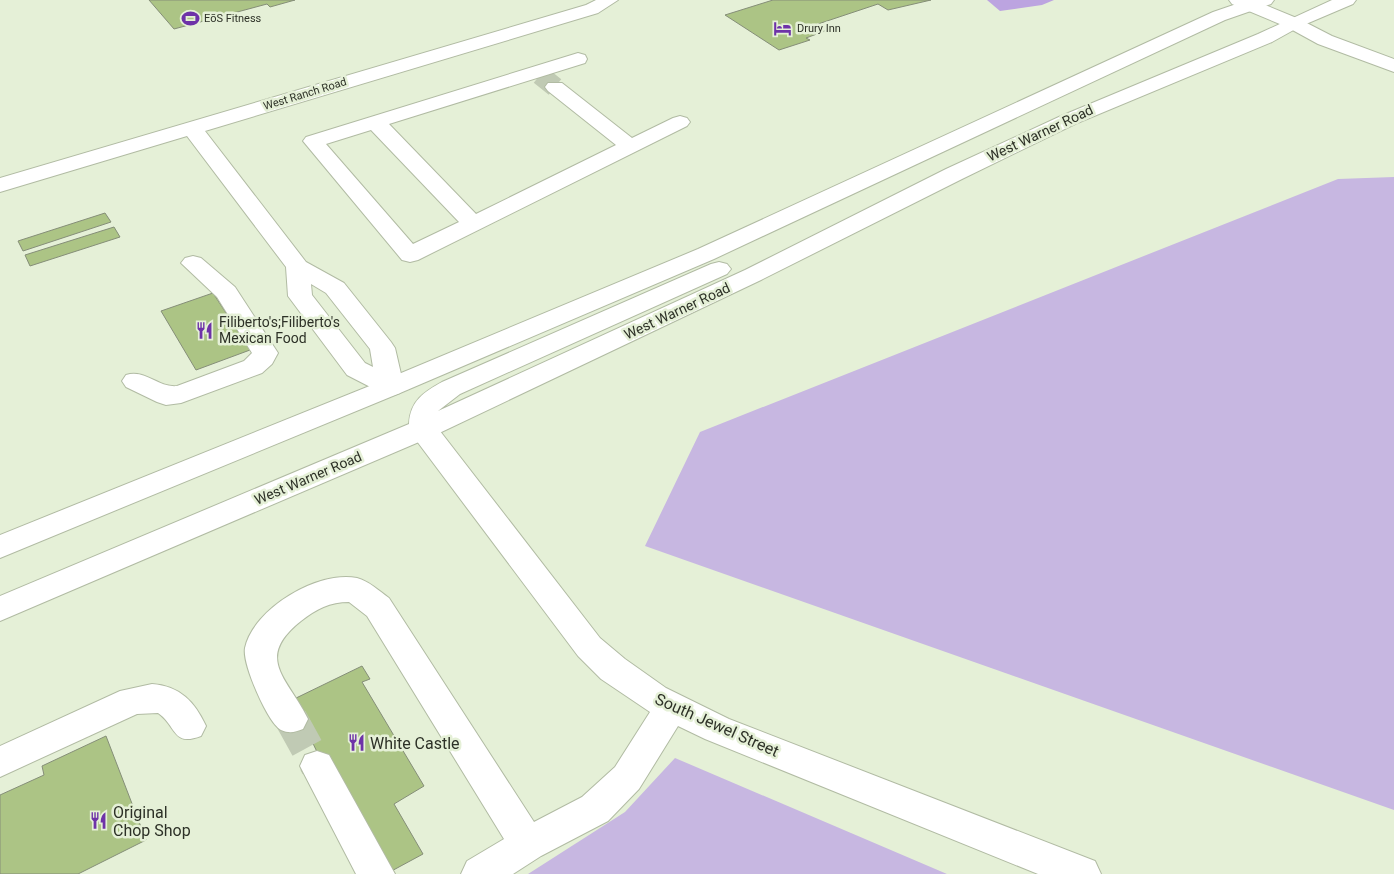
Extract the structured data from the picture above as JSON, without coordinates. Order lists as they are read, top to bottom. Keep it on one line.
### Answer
{"streets":{"main road":["West Ranch Road","West Warner Road","South Jewel Street"]},"crossings":[["West Warner Road","South Jewel Street"]],"places":{"sports":["EōS Fitness"],"hotel":["Drury Inn"],"restaurant":["Filiberto's;Filiberto's Mexican Food","White Castle","Original Chop Shop"]}}
